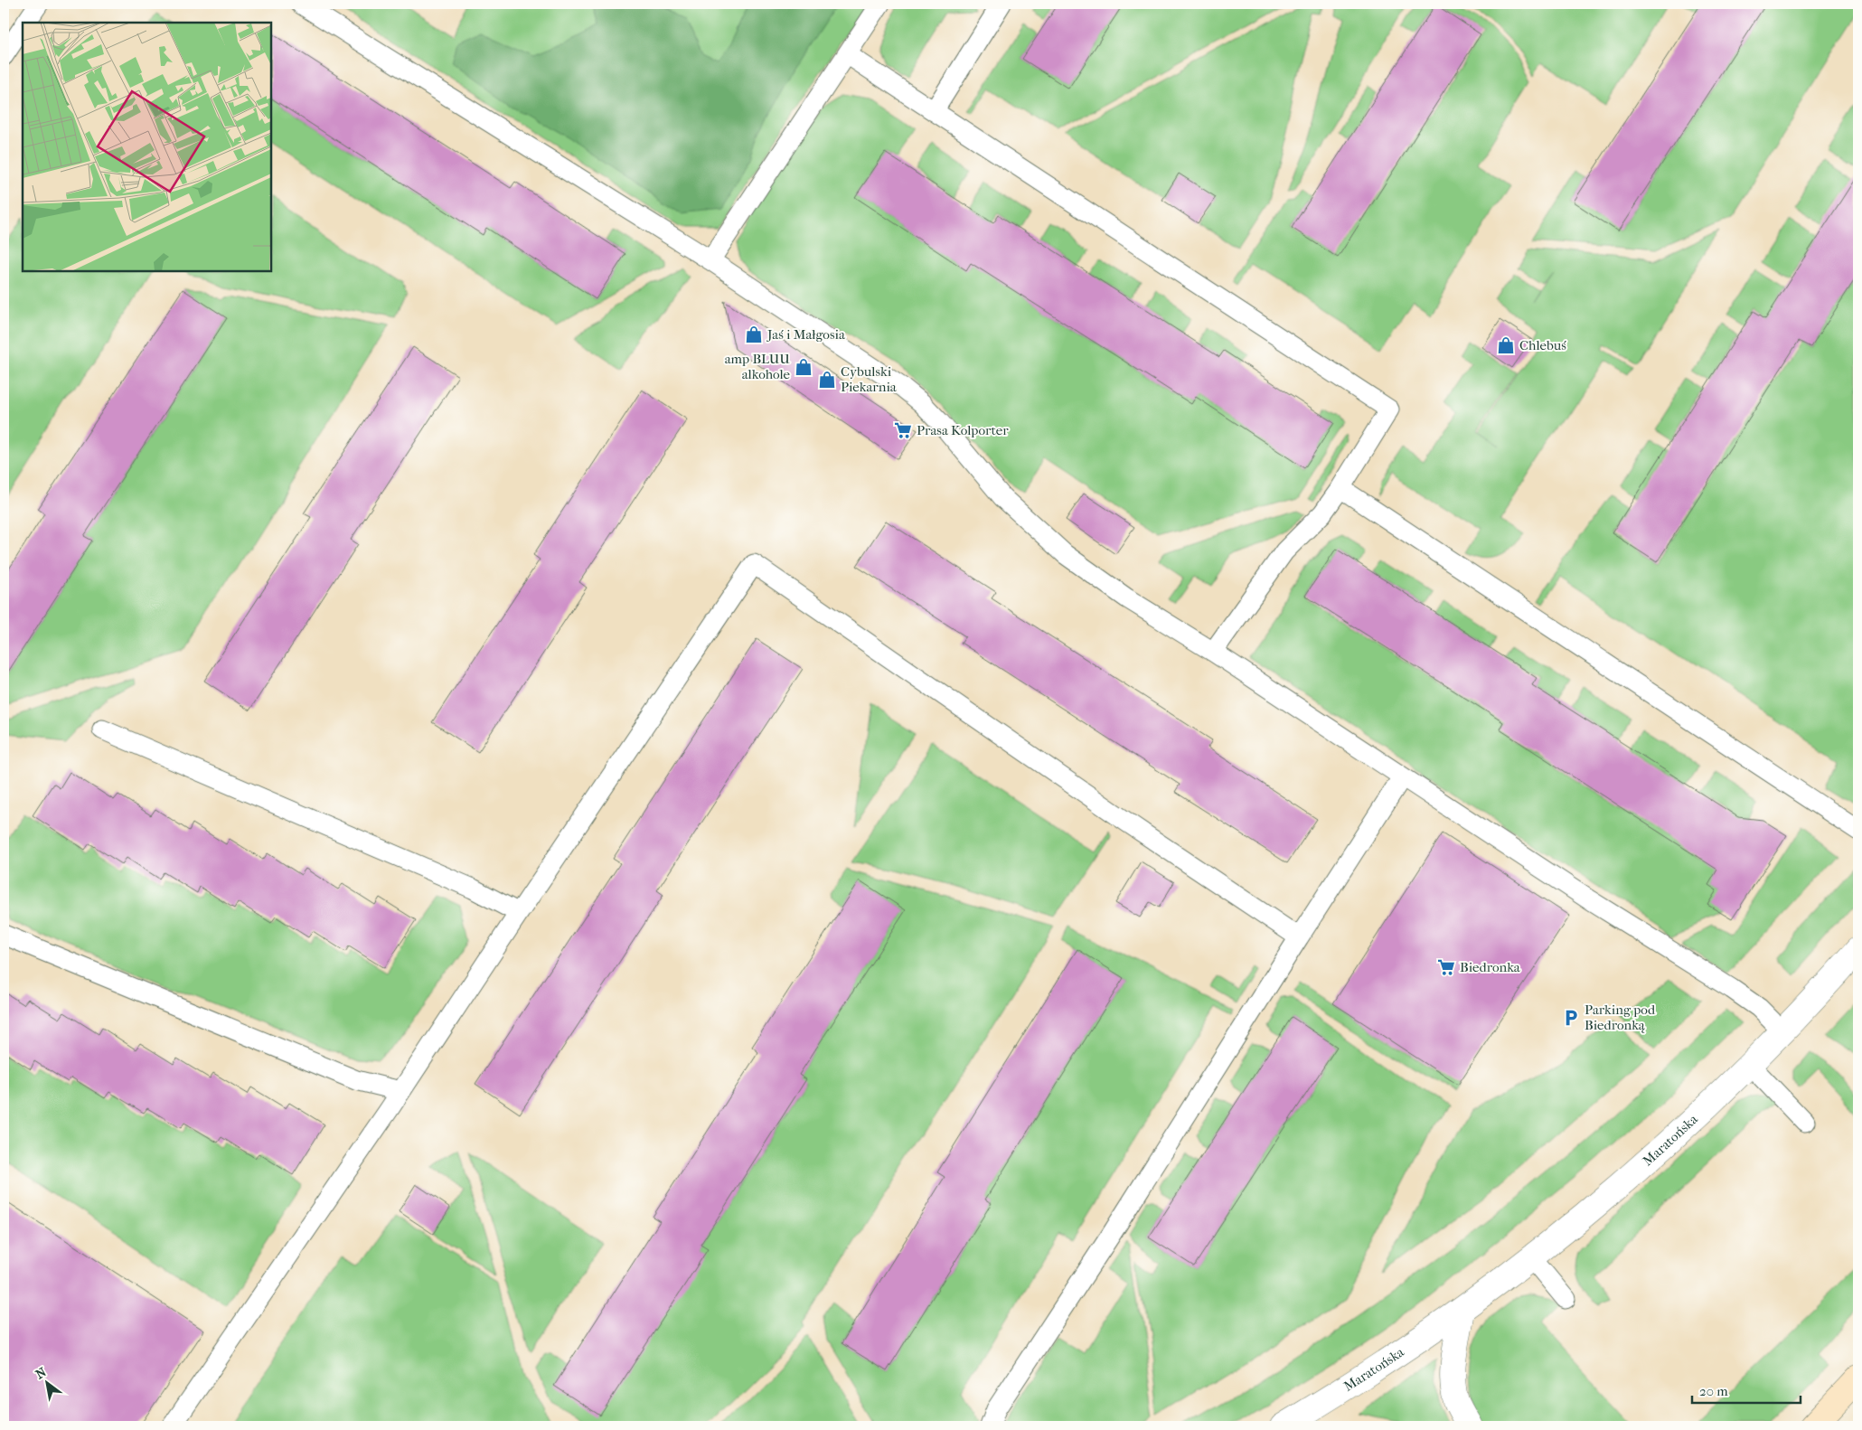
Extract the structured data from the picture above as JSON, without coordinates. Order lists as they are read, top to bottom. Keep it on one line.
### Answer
{"streets":{"street":["Maratońska"]},"places":{"shop":["Jaś i Małgosia","Chlebuś","amp BLUU alkohole","Cybulski Piekarnia"],"supermarket":["Prasa Kolporter","Biedronka"],"parking":["Parking pod Biedronką"]},"scale_bar":"20 m","north":"top left"}
